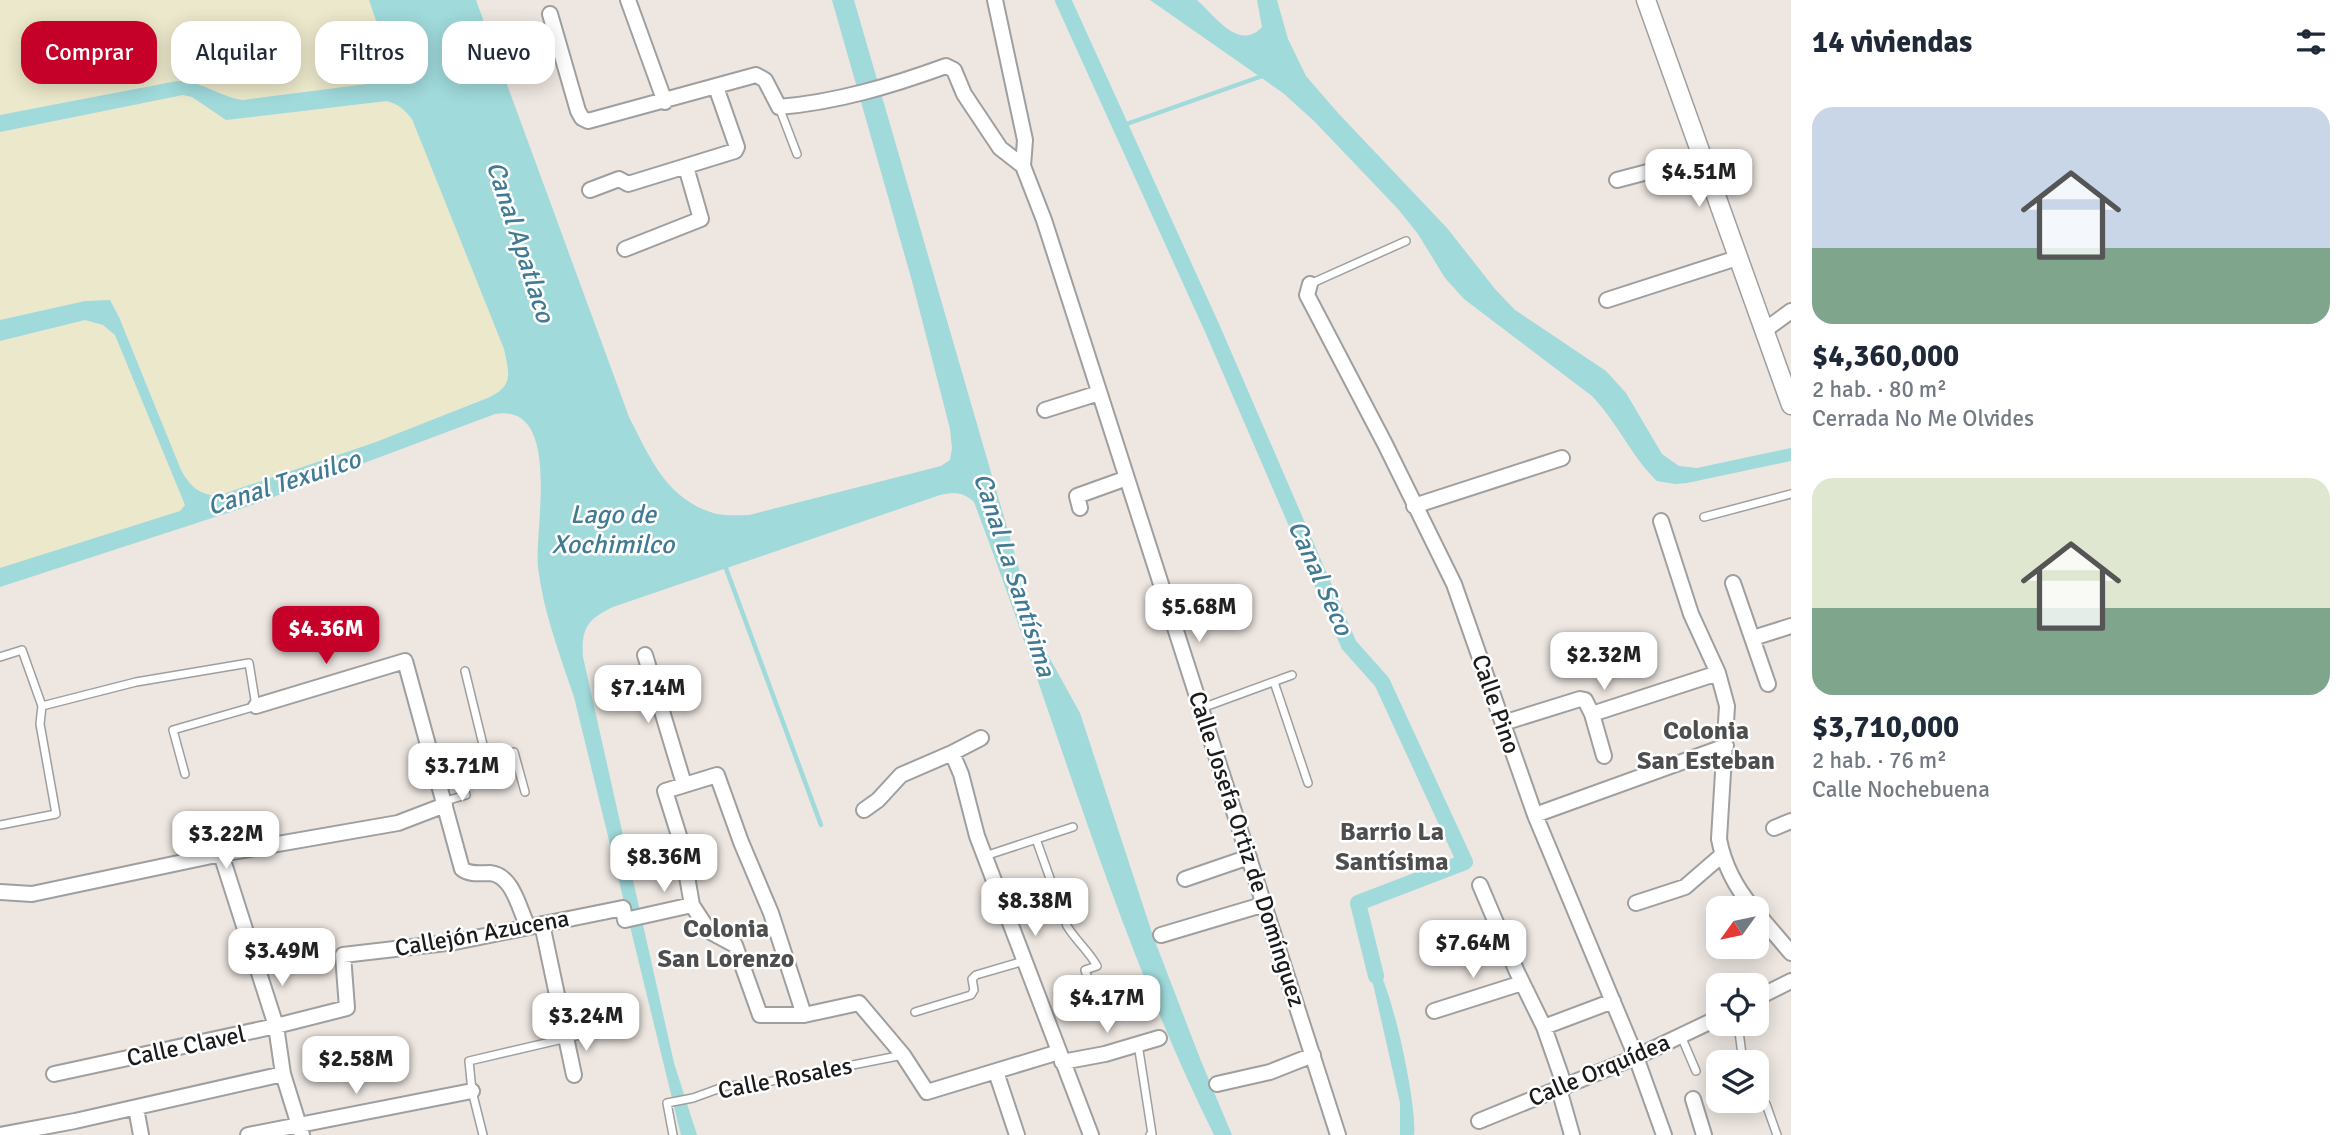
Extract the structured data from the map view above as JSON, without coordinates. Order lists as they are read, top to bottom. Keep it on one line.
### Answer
{"streets":{"street":["Calle Pino","Calle Josefa Ortiz de Domínguez","Callejón Azucena","Calle Clavel","Calle Orquídea"],"lane":["Calle Rosales"]},"crossings":[["Calle Pino","Calle Orquídea"],["Callejón Azucena","Calle Clavel"]],"districts":["Colonia San Esteban","Barrio La Santísima","Colonia San Lorenzo"],"water":["Canal Apatlaco","Canal Texuilco","Lago de Xochimilco","Canal La Santísima","Canal Seco"],"north":"bottom left","page":{"heading":"14 viviendas","chip":["Comprar","Alquilar","Filtros","Nuevo"],"list":[{"name":"$4,360,000","note":"2 hab. · 80 m² · Cerrada No Me Olvides"},{"name":"$3,710,000","note":"2 hab. · 76 m² · Calle Nochebuena"}],"price":["$4.51M","$5.68M","$4.36M","$2.32M","$7.14M","$3.71M","$3.22M","$8.36M","$8.38M","$7.64M","$3.49M","$4.17M","$3.24M","$2.58M"]}}
